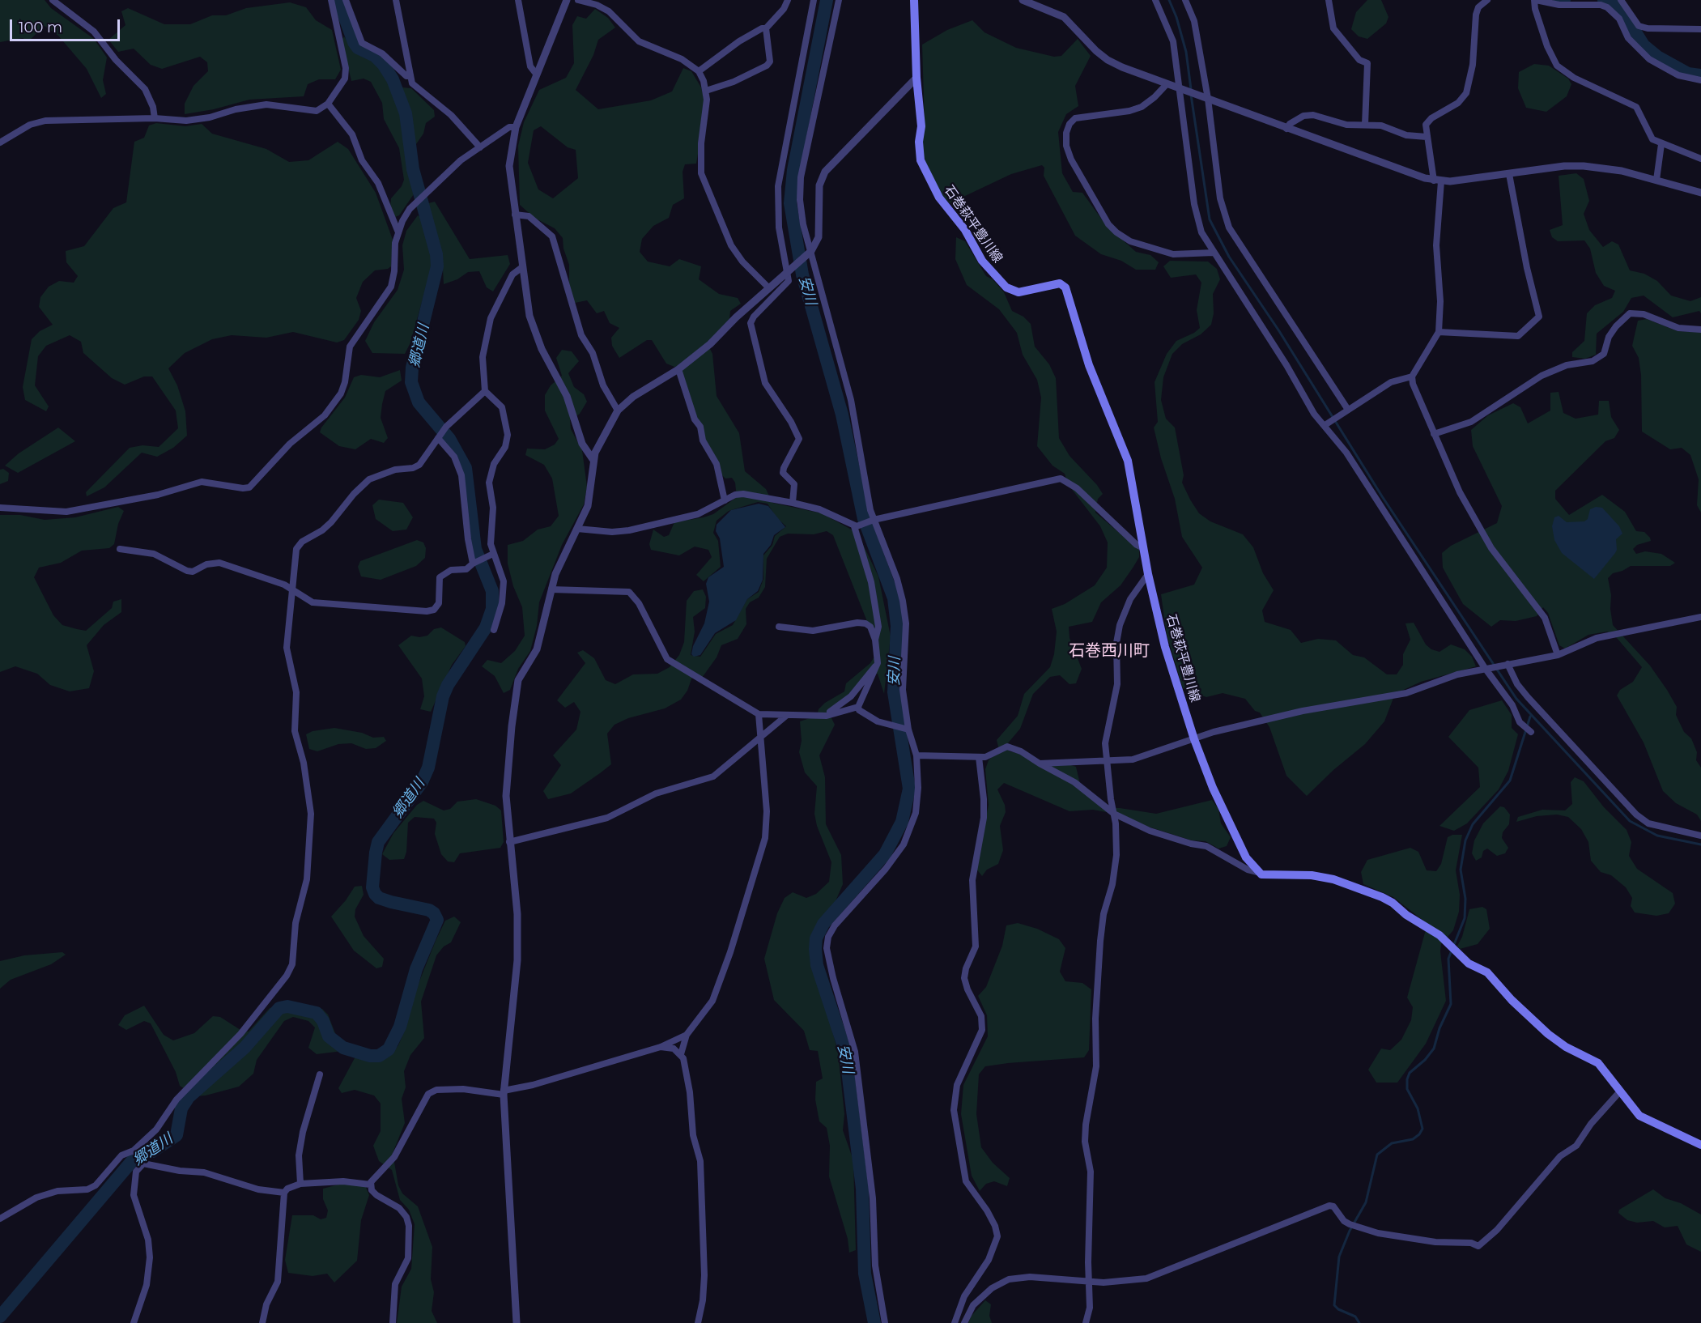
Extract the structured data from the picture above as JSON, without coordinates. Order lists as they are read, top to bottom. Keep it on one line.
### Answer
{"streets":{"main road":["石巻萩平豊川線"]},"districts":["石巻西川町"],"water":["安川","郷道川"],"scale_bar":"100 m"}
